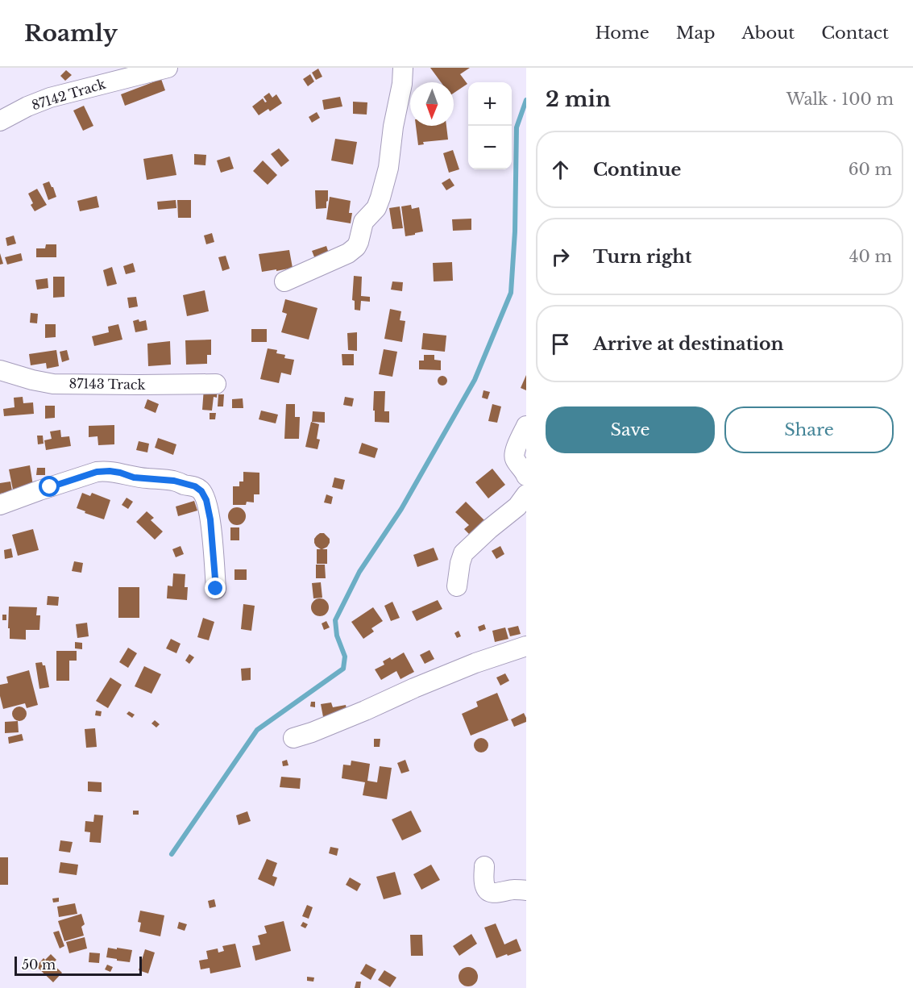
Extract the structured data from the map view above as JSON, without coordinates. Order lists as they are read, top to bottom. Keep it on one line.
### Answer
{"streets":{"street":["87142 Track","87143 Track"]},"scale_bar":"50 m","north":"bottom","page":{"header":"Roamly","nav":["Home","Map","About","Contact"],"heading":["2 min","Walk · 100 m"],"map_buttons":["+","−"],"list":[["Continue","60 m"],["Turn right","40 m"],"Arrive at destination"],"buttons":["Save","Share"],"scale":"50 m"}}
